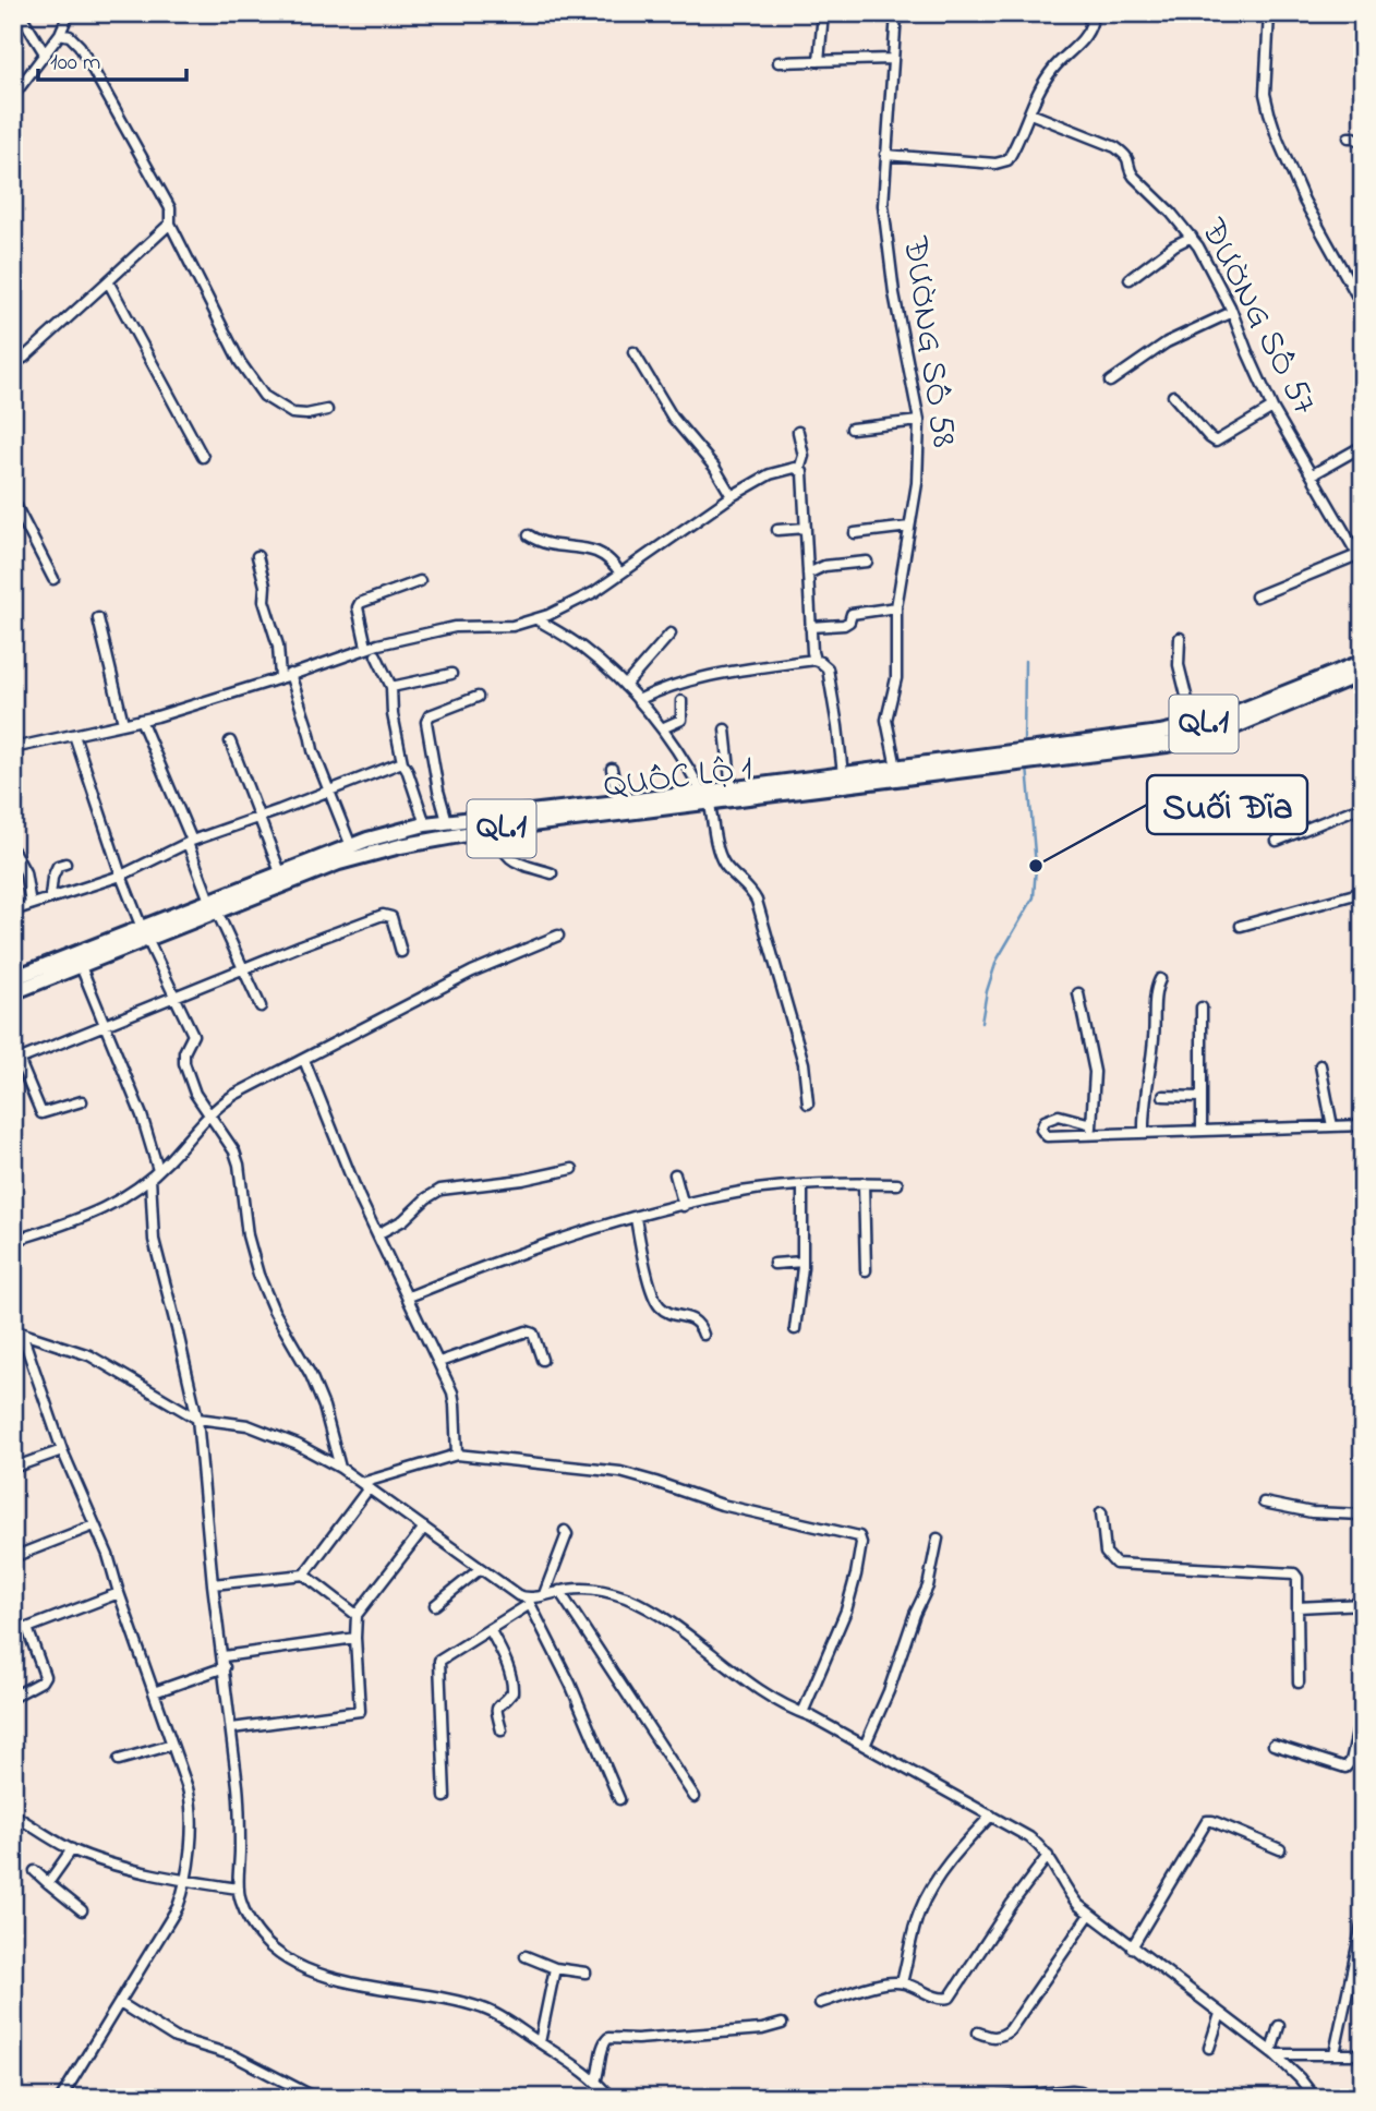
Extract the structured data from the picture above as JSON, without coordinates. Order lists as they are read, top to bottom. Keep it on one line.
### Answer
{"streets":{"highway":["QL.1","QUỐC LỘ 1"],"street":["ĐƯỜNG SỐ 57","ĐƯỜNG SỐ 58"]},"crossings":[["ĐƯỜNG SỐ 58","QUỐC LỘ 1"]],"places":["Suối Đĩa"],"scale_bar":"100 m"}
